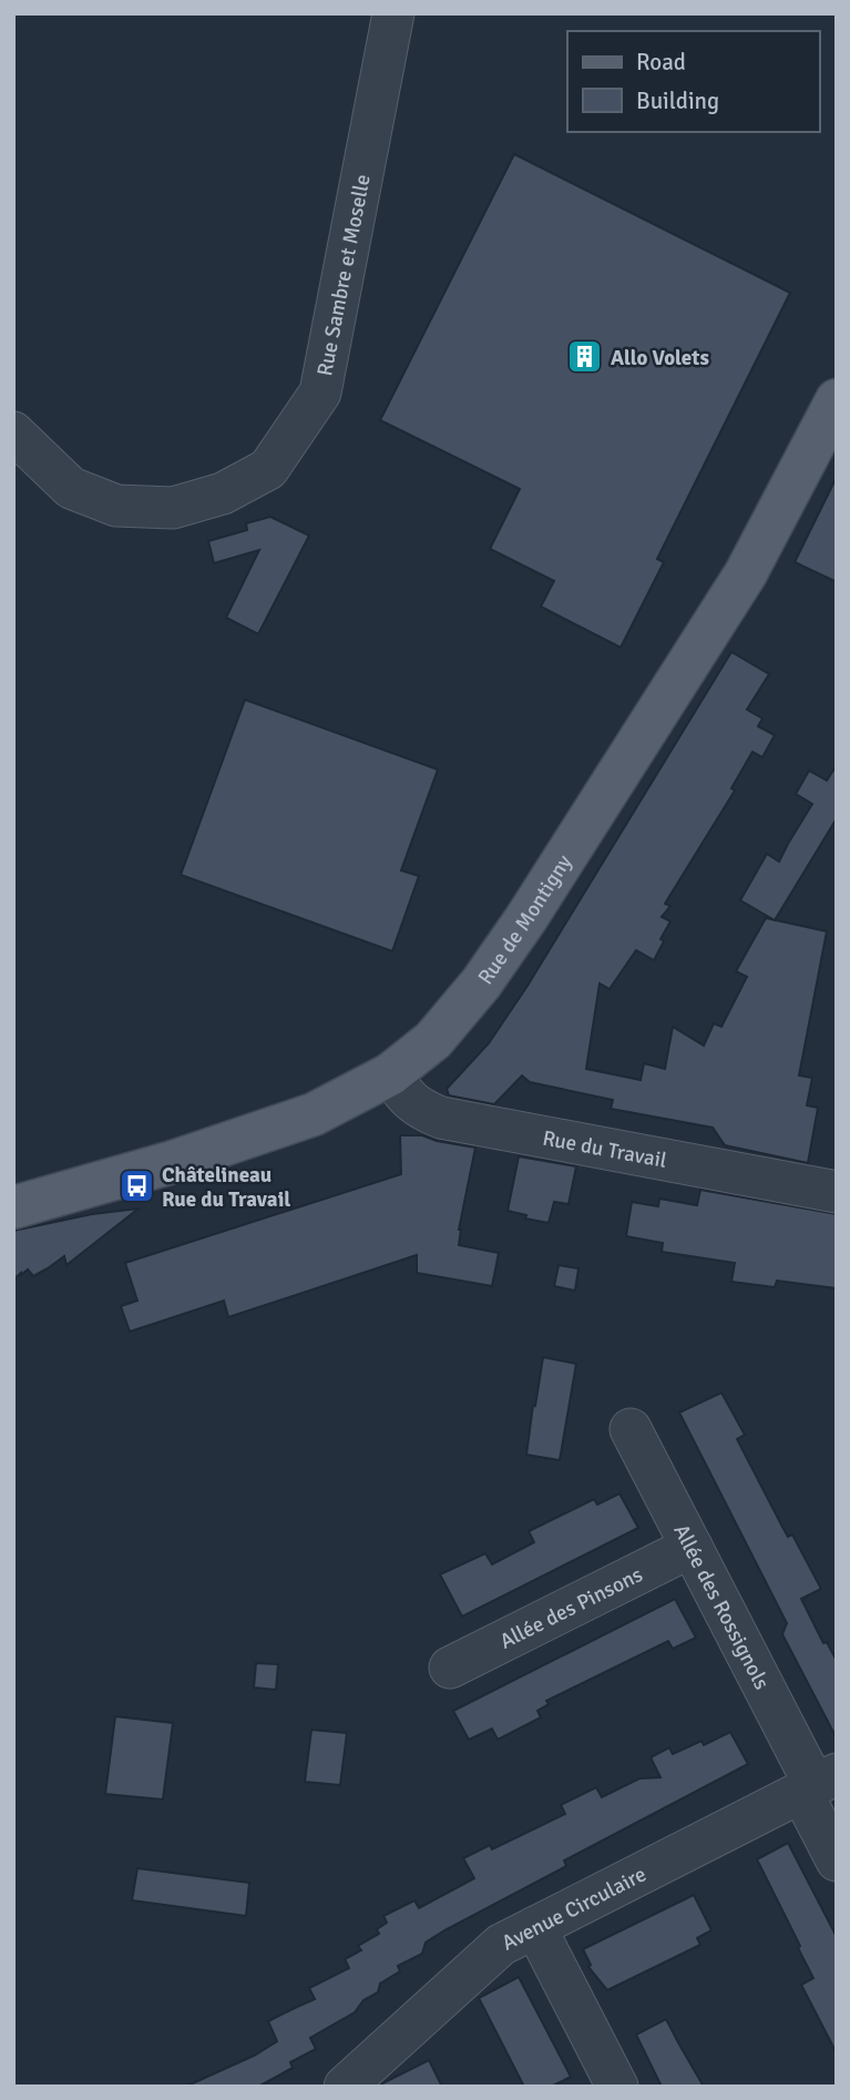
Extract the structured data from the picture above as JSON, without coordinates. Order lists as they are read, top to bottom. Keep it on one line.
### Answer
{"streets":{"main road":["Rue de Montigny"],"street":["Rue Sambre et Moselle","Rue du Travail","Allée des Pinsons","Allée des Rossignols","Avenue Circulaire"]},"crossings":[["Rue de Montigny","Rue du Travail"],["Allée des Pinsons","Allée des Rossignols"],["Allée des Rossignols","Avenue Circulaire"]],"places":{"building":["Allo Volets"],"bus stop":["Châtelineau Rue du Travail"]},"legend":["Road","Building"]}
